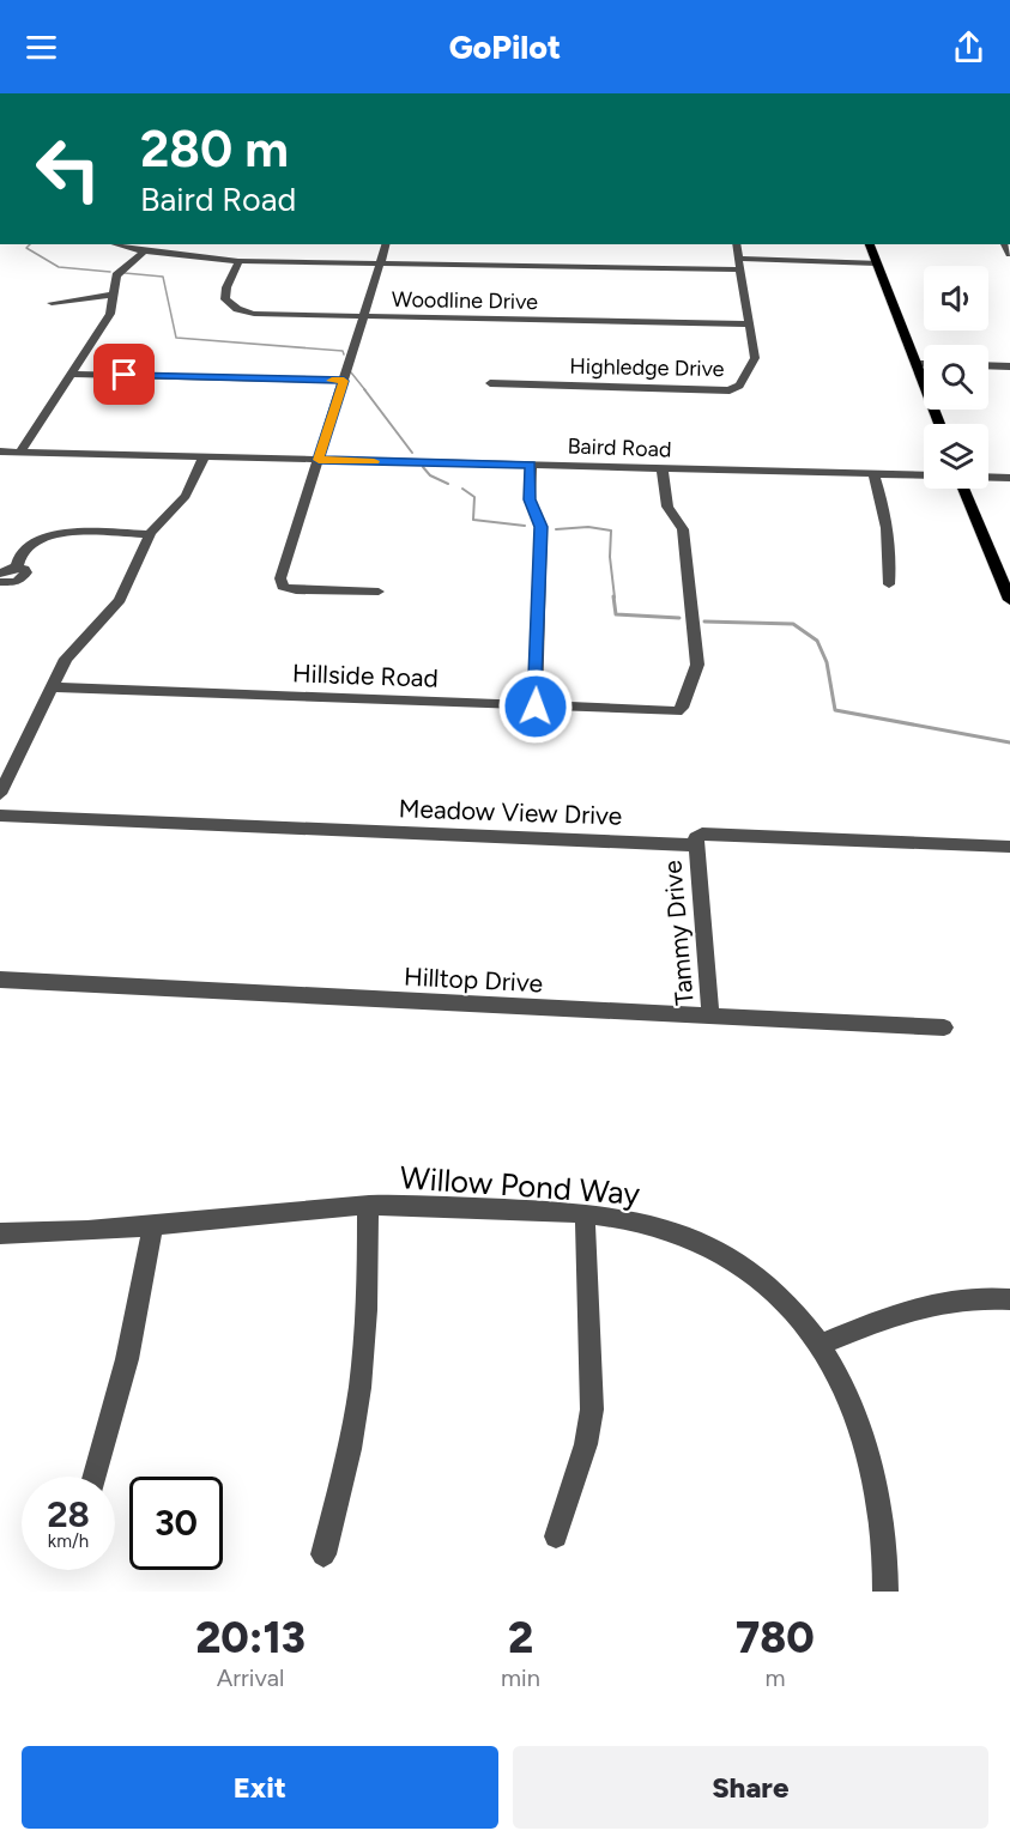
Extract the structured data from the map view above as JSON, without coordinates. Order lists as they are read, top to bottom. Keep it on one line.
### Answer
{"streets":{"street":["Woodline Drive","Highledge Drive","Baird Road","Hillside Road","Meadow View Drive","Tammy Drive","Hilltop Drive","Willow Pond Way"]},"crossings":[["Woodline Drive","Highledge Drive"],["Baird Road","Hillside Road"],["Meadow View Drive","Tammy Drive"],["Tammy Drive","Hilltop Drive"]],"page":{"header":"GoPilot","turn":["280 m","Baird Road"],"speed":"28 km/h","limit":"30","eta":["20:13","Arrival","2","min","780","m"],"buttons":["Exit","Share"]}}
